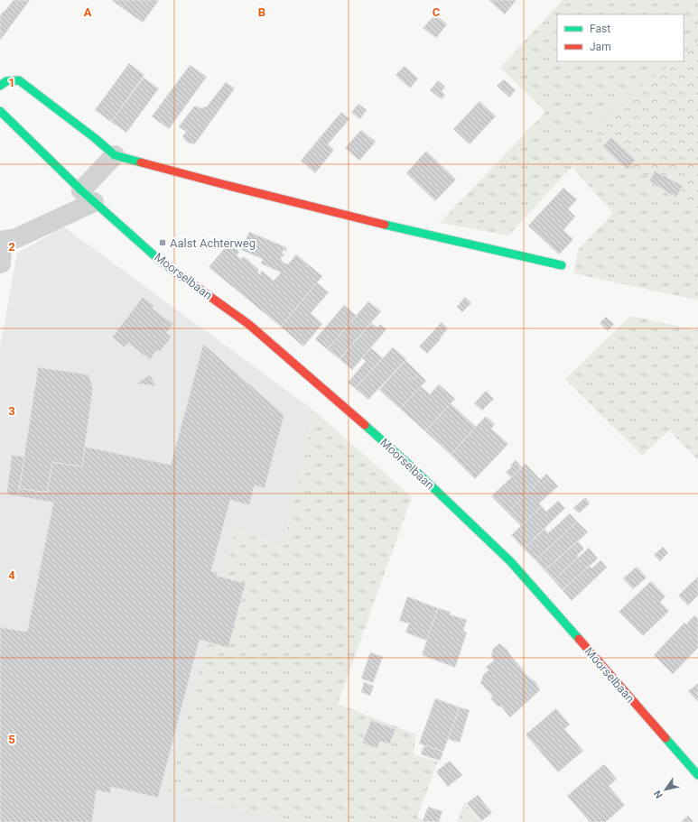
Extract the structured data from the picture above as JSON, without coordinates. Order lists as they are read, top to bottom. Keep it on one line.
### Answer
{"streets":{"main road":["Moorselbaan"]},"places":{"transit":["Aalst Achterweg"]},"legend":["Fast","Jam"],"north":"bottom left","grid":{"columns":["A","B","C"],"rows":["1","2","3","4","5"]}}
